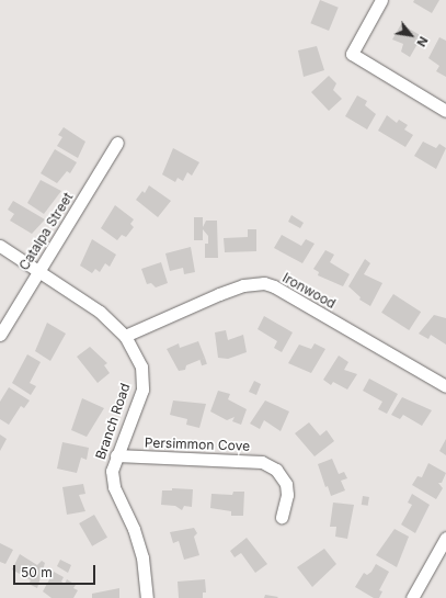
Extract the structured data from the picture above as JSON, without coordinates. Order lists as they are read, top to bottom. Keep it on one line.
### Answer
{"streets":{"street":["Catalpa Street","Ironwood","Branch Road","Persimmon Cove"]},"crossings":[["Catalpa Street","Branch Road"],["Ironwood","Branch Road"],["Branch Road","Persimmon Cove"]],"scale_bar":"50 m","north":"bottom right"}
